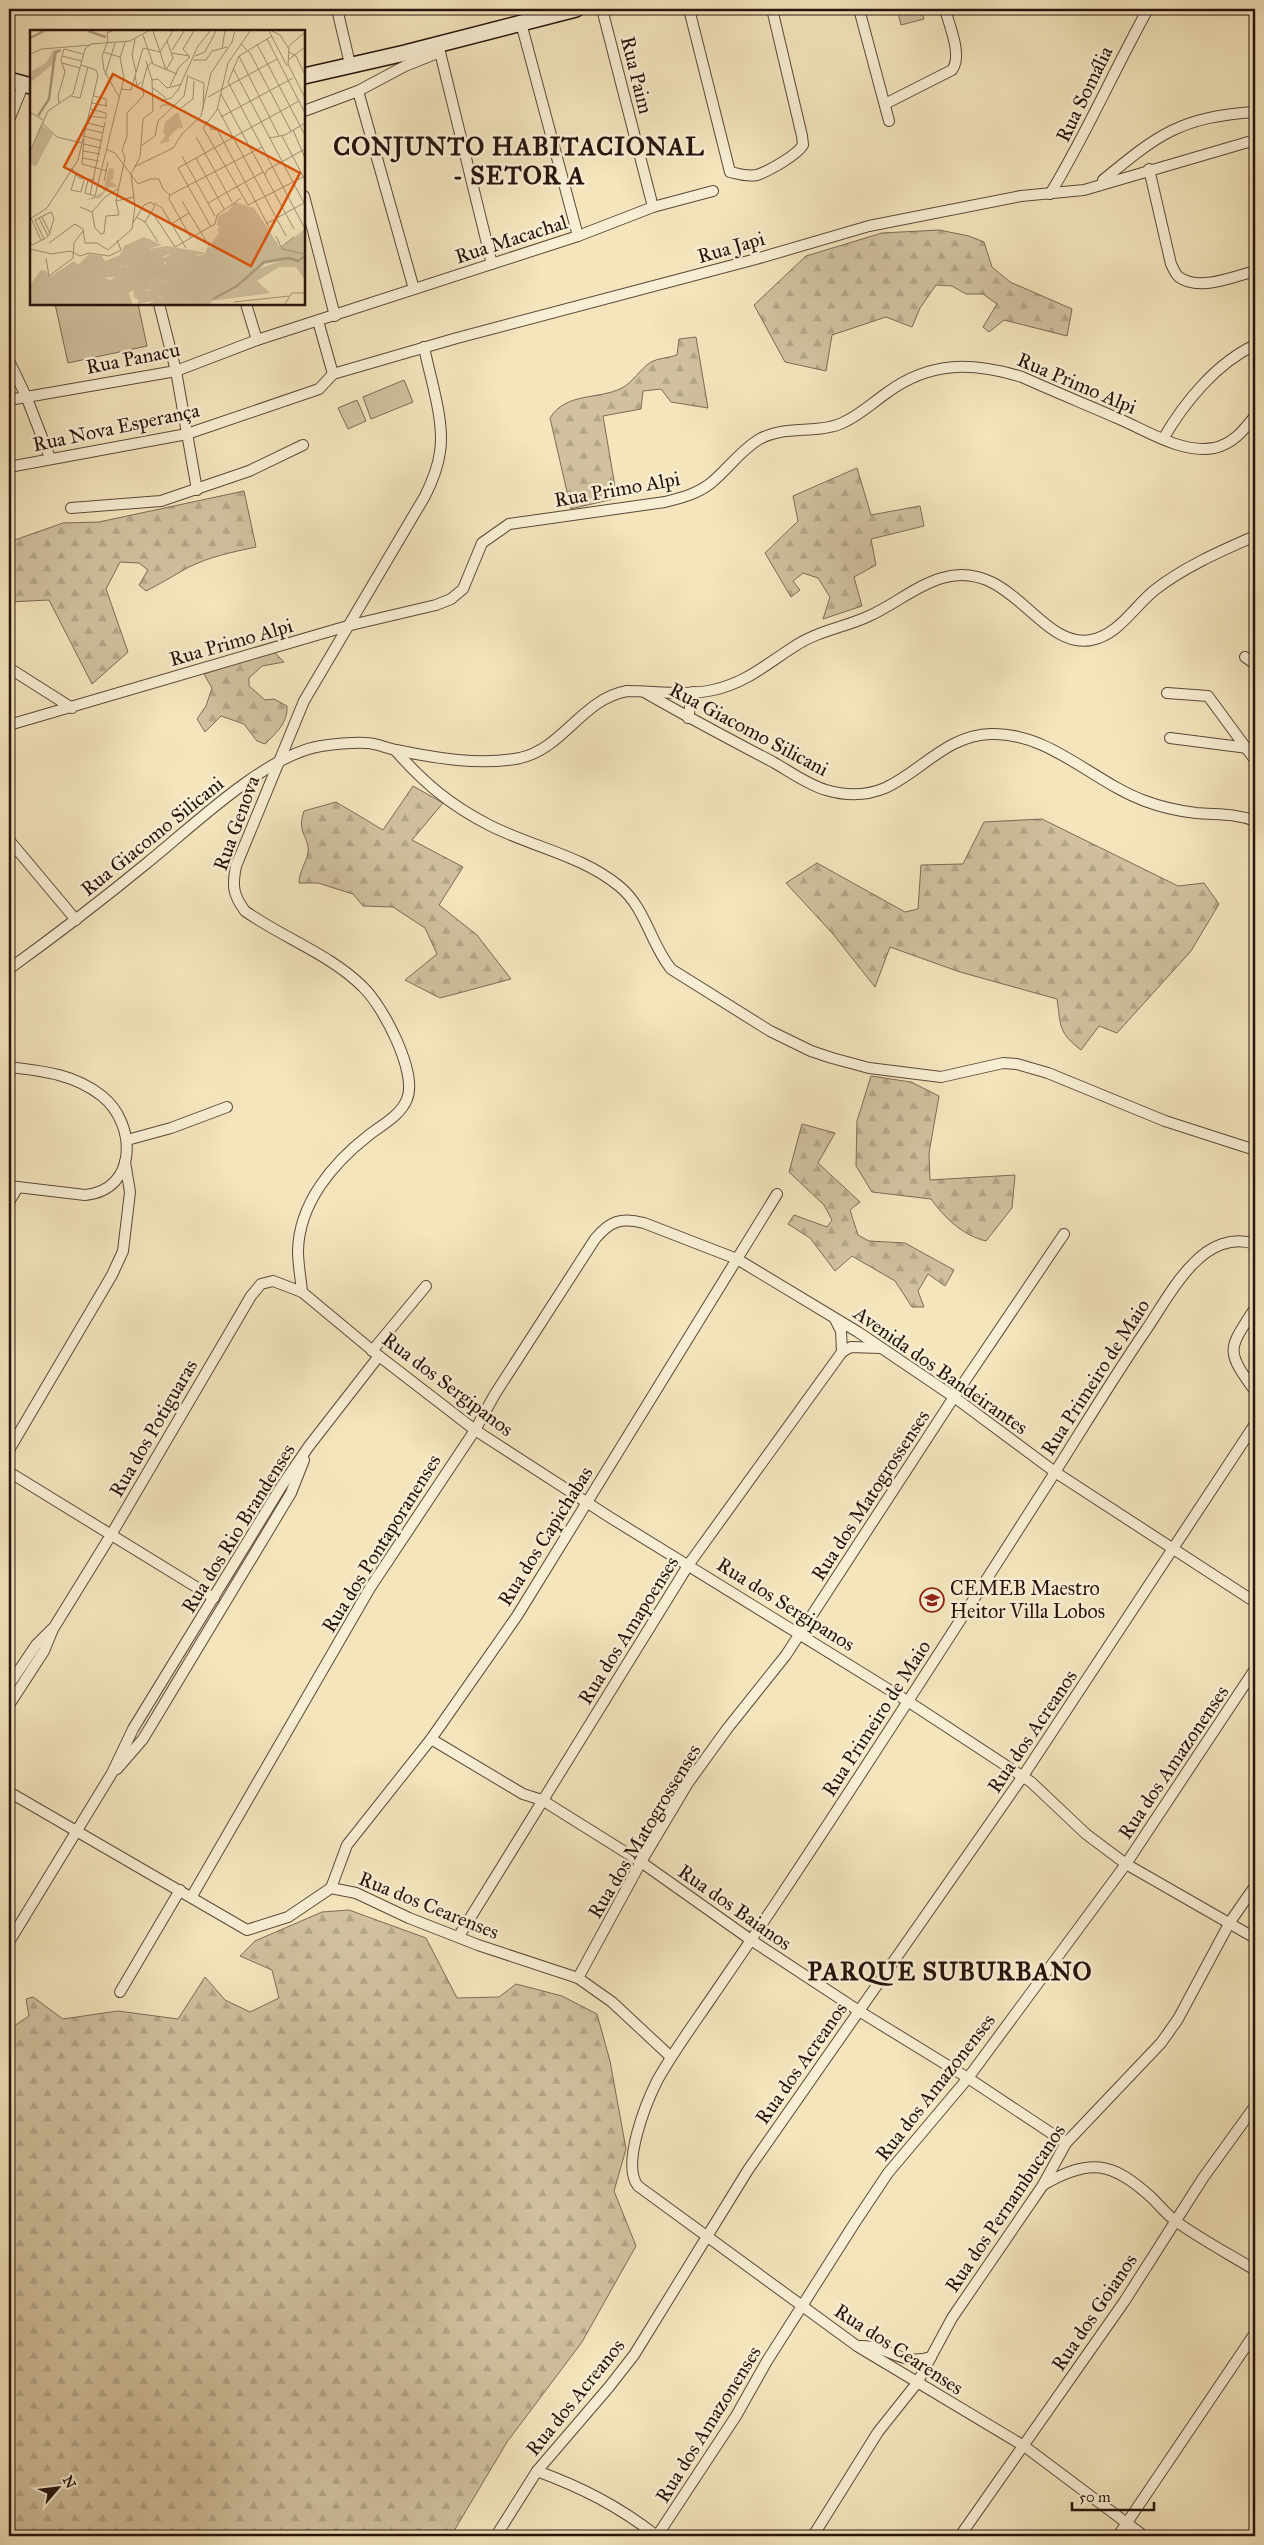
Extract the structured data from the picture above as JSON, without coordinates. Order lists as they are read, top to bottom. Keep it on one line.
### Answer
{"streets":{"street":["Rua Paim","Rua Somália","Rua Macachal","Rua Japi","Rua Panacu","Rua Primo Alpi","Rua Nova Esperança","Rua Giacomo Silicani","Rua Genova","Avenida dos Bandeirantes","Rua Primeiro de Maio","Rua dos Sergipanos","Rua dos Potiguaras","Rua dos Matogrossenses","Rua dos Rio Brandenses","Rua dos Capichabas","Rua dos Pontaporanenses","Rua dos Amapoenses","Rua dos Acreanos","Rua dos Amazonenses","Rua dos Cearenses","Rua dos Baianos","Rua dos Pernambucanos","Rua dos Goianos"]},"crossings":[["Rua Paim","Rua Macachal"],["Rua Somália","Rua Japi"],["Rua Macachal","Rua Panacu"],["Rua Japi","Rua Nova Esperança"],["Rua Japi","Rua Genova"],["Rua Primo Alpi","Rua Genova"],["Rua Nova Esperança","Rua Genova"],["Rua Giacomo Silicani","Rua Genova"],["Rua Genova","Rua dos Sergipanos"],["Rua Genova","Rua dos Potiguaras"],["Avenida dos Bandeirantes","Rua Primeiro de Maio"],["Avenida dos Bandeirantes","Rua dos Matogrossenses"],["Avenida dos Bandeirantes","Rua dos Capichabas"],["Avenida dos Bandeirantes","Rua dos Pontaporanenses"],["Avenida dos Bandeirantes","Rua dos Acreanos"],["Rua Primeiro de Maio","Rua dos Sergipanos"],["Rua Primeiro de Maio","Rua dos Cearenses"],["Rua Primeiro de Maio","Rua dos Baianos"],["Rua dos Sergipanos","Rua dos Potiguaras"],["Rua dos Sergipanos","Rua dos Matogrossenses"],["Rua dos Sergipanos","Rua dos Capichabas"],["Rua dos Sergipanos","Rua dos Pontaporanenses"],["Rua dos Sergipanos","Rua dos Amapoenses"],["Rua dos Sergipanos","Rua dos Acreanos"],["Rua dos Sergipanos","Rua dos Amazonenses"],["Rua dos Sergipanos","Rua dos Pernambucanos"],["Rua dos Matogrossenses","Rua dos Cearenses"],["Rua dos Matogrossenses","Rua dos Baianos"],["Rua dos Capichabas","Rua dos Cearenses"],["Rua dos Capichabas","Rua dos Baianos"],["Rua dos Pontaporanenses","Rua dos Cearenses"],["Rua dos Amapoenses","Rua dos Cearenses"],["Rua dos Amapoenses","Rua dos Baianos"],["Rua dos Acreanos","Rua dos Cearenses"],["Rua dos Acreanos","Rua dos Baianos"],["Rua dos Amazonenses","Rua dos Cearenses"],["Rua dos Amazonenses","Rua dos Baianos"],["Rua dos Cearenses","Rua dos Pernambucanos"],["Rua dos Cearenses","Rua dos Goianos"],["Rua dos Baianos","Rua dos Pernambucanos"]],"districts":["CONJUNTO HABITACIONAL - SETOR A","PARQUE SUBURBANO"],"places":{"school or university":["CEMEB Maestro Heitor Villa Lobos"]},"scale_bar":"50 m","north":"top right"}
